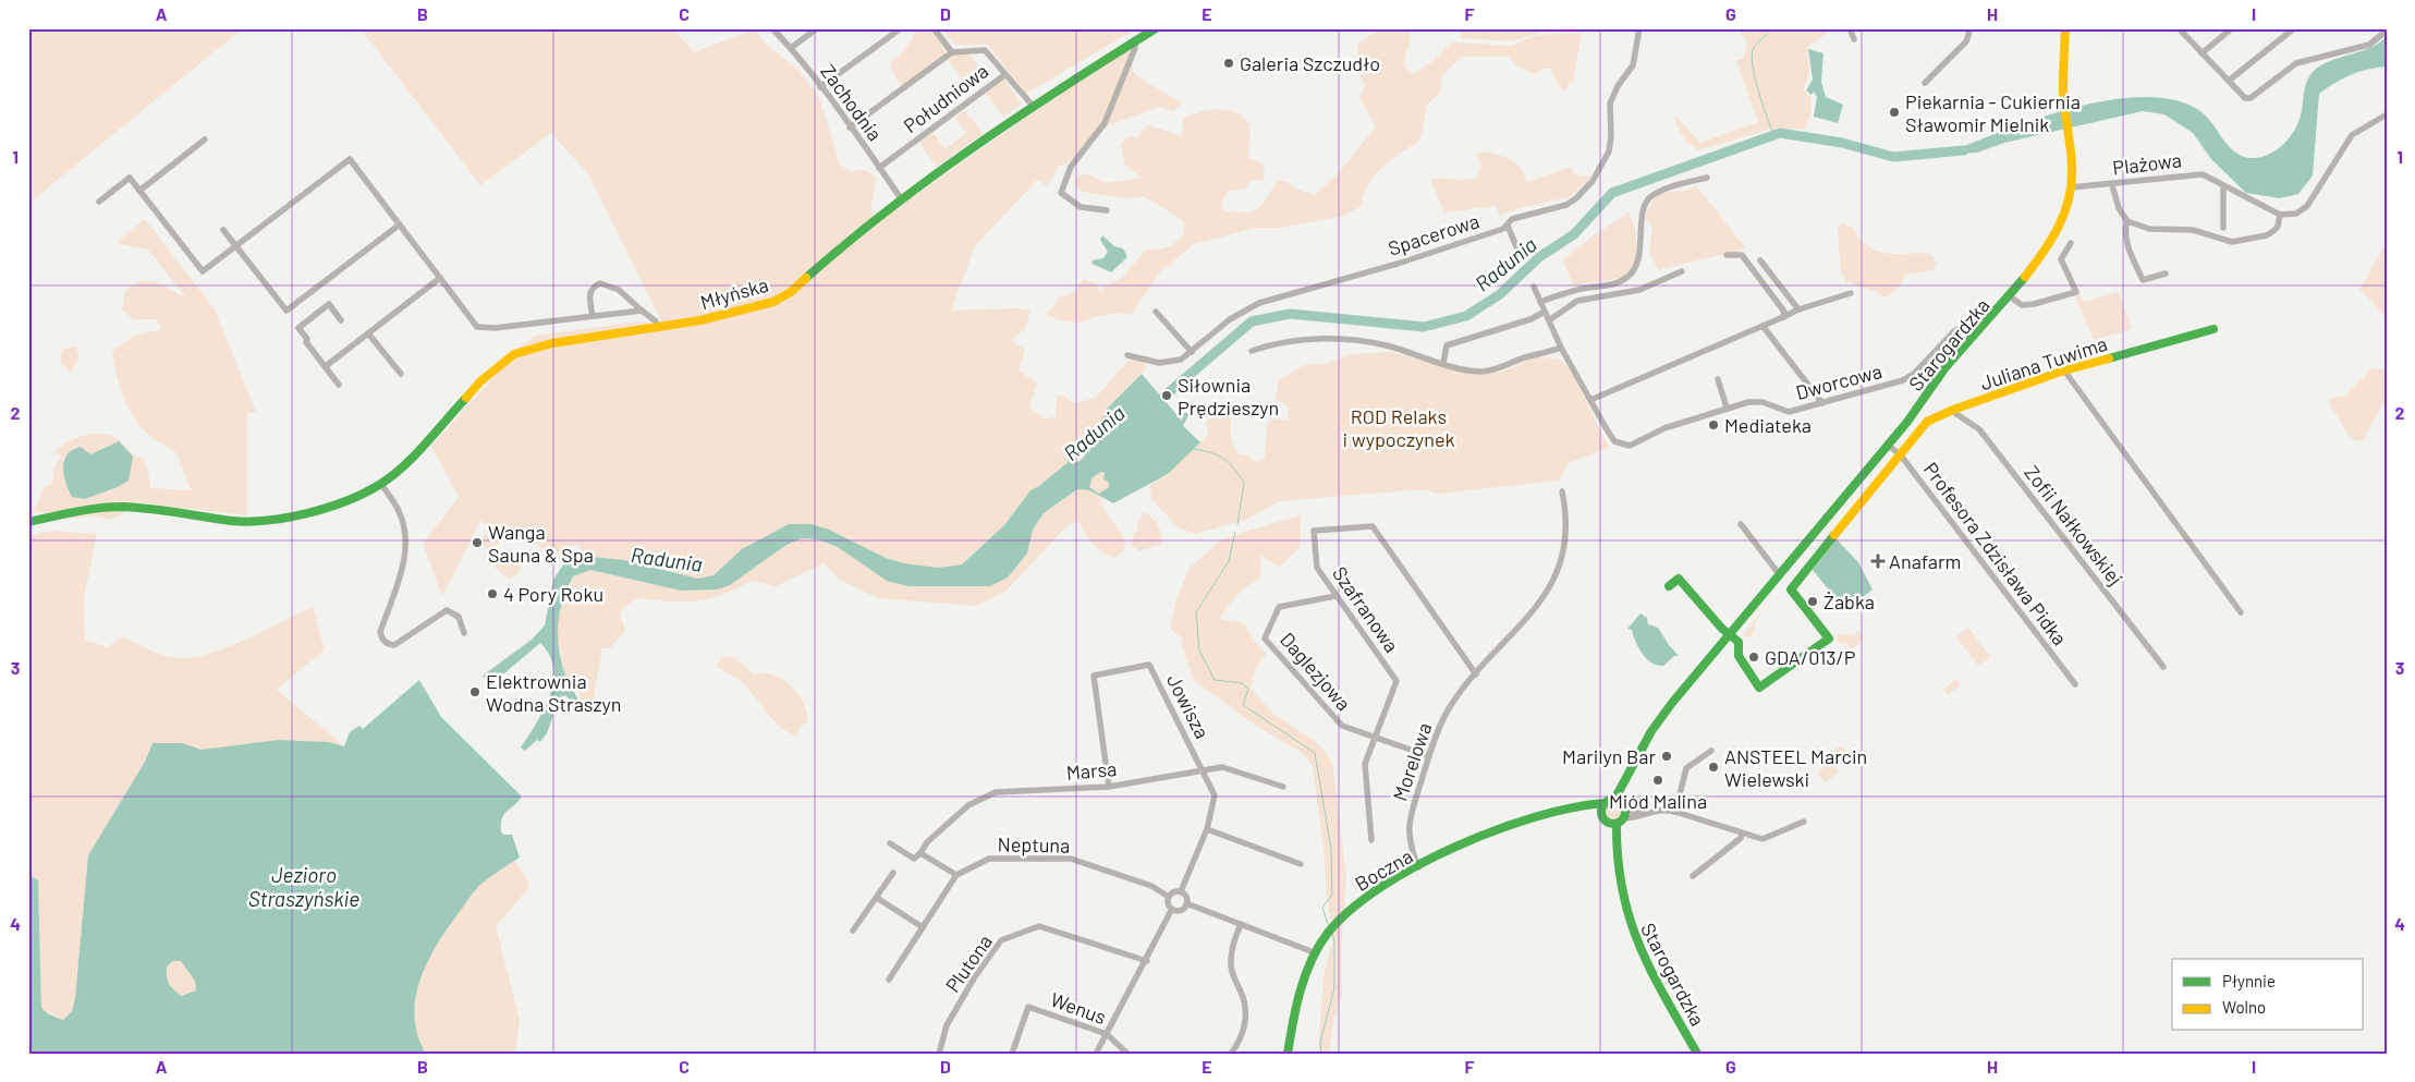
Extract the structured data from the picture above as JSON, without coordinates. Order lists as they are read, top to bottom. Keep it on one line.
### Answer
{"streets":{"street":["Południowa","Zachodnia","Plażowa","Spacerowa","Młyńska","Starogardzka","Juliana Tuwima","Dworcowa","Zofii Nałkowskiej","Profesora Zdzisława Pidka","Szafranowa","Daglezjowa","Jowisza","Morelowa","Marsa","Neptuna","Boczna","Plutona","Wenus"]},"crossings":[["Południowa","Zachodnia"],["Zachodnia","Młyńska"],["Plażowa","Starogardzka"],["Starogardzka","Juliana Tuwima"],["Starogardzka","Dworcowa"],["Starogardzka","Profesora Zdzisława Pidka"],["Juliana Tuwima","Zofii Nałkowskiej"],["Juliana Tuwima","Profesora Zdzisława Pidka"],["Szafranowa","Daglezjowa"],["Szafranowa","Morelowa"],["Daglezjowa","Morelowa"],["Jowisza","Marsa"],["Jowisza","Neptuna"],["Morelowa","Boczna"]],"water":["Radunia","Jezioro Straszyńskie"],"parks":["ROD Relaks i wypoczynek"],"places":{"other":["Galeria Szczudło","Piekarnia - Cukiernia Sławomir Mielnik","Siłownia Prędzieszyn","Mediateka","Wanga Sauna & Spa","4 Pory Roku","Żabka","GDA/013/P","Elektrownia Wodna Straszyn","Marilyn Bar","ANSTEEL Marcin Wielewski","Miód Malina"],"health":["Anafarm"]},"legend":["Płynnie","Wolno"],"grid":{"columns":["A","B","C","D","E","F","G","H","I"],"rows":["1","2","3","4"]}}
